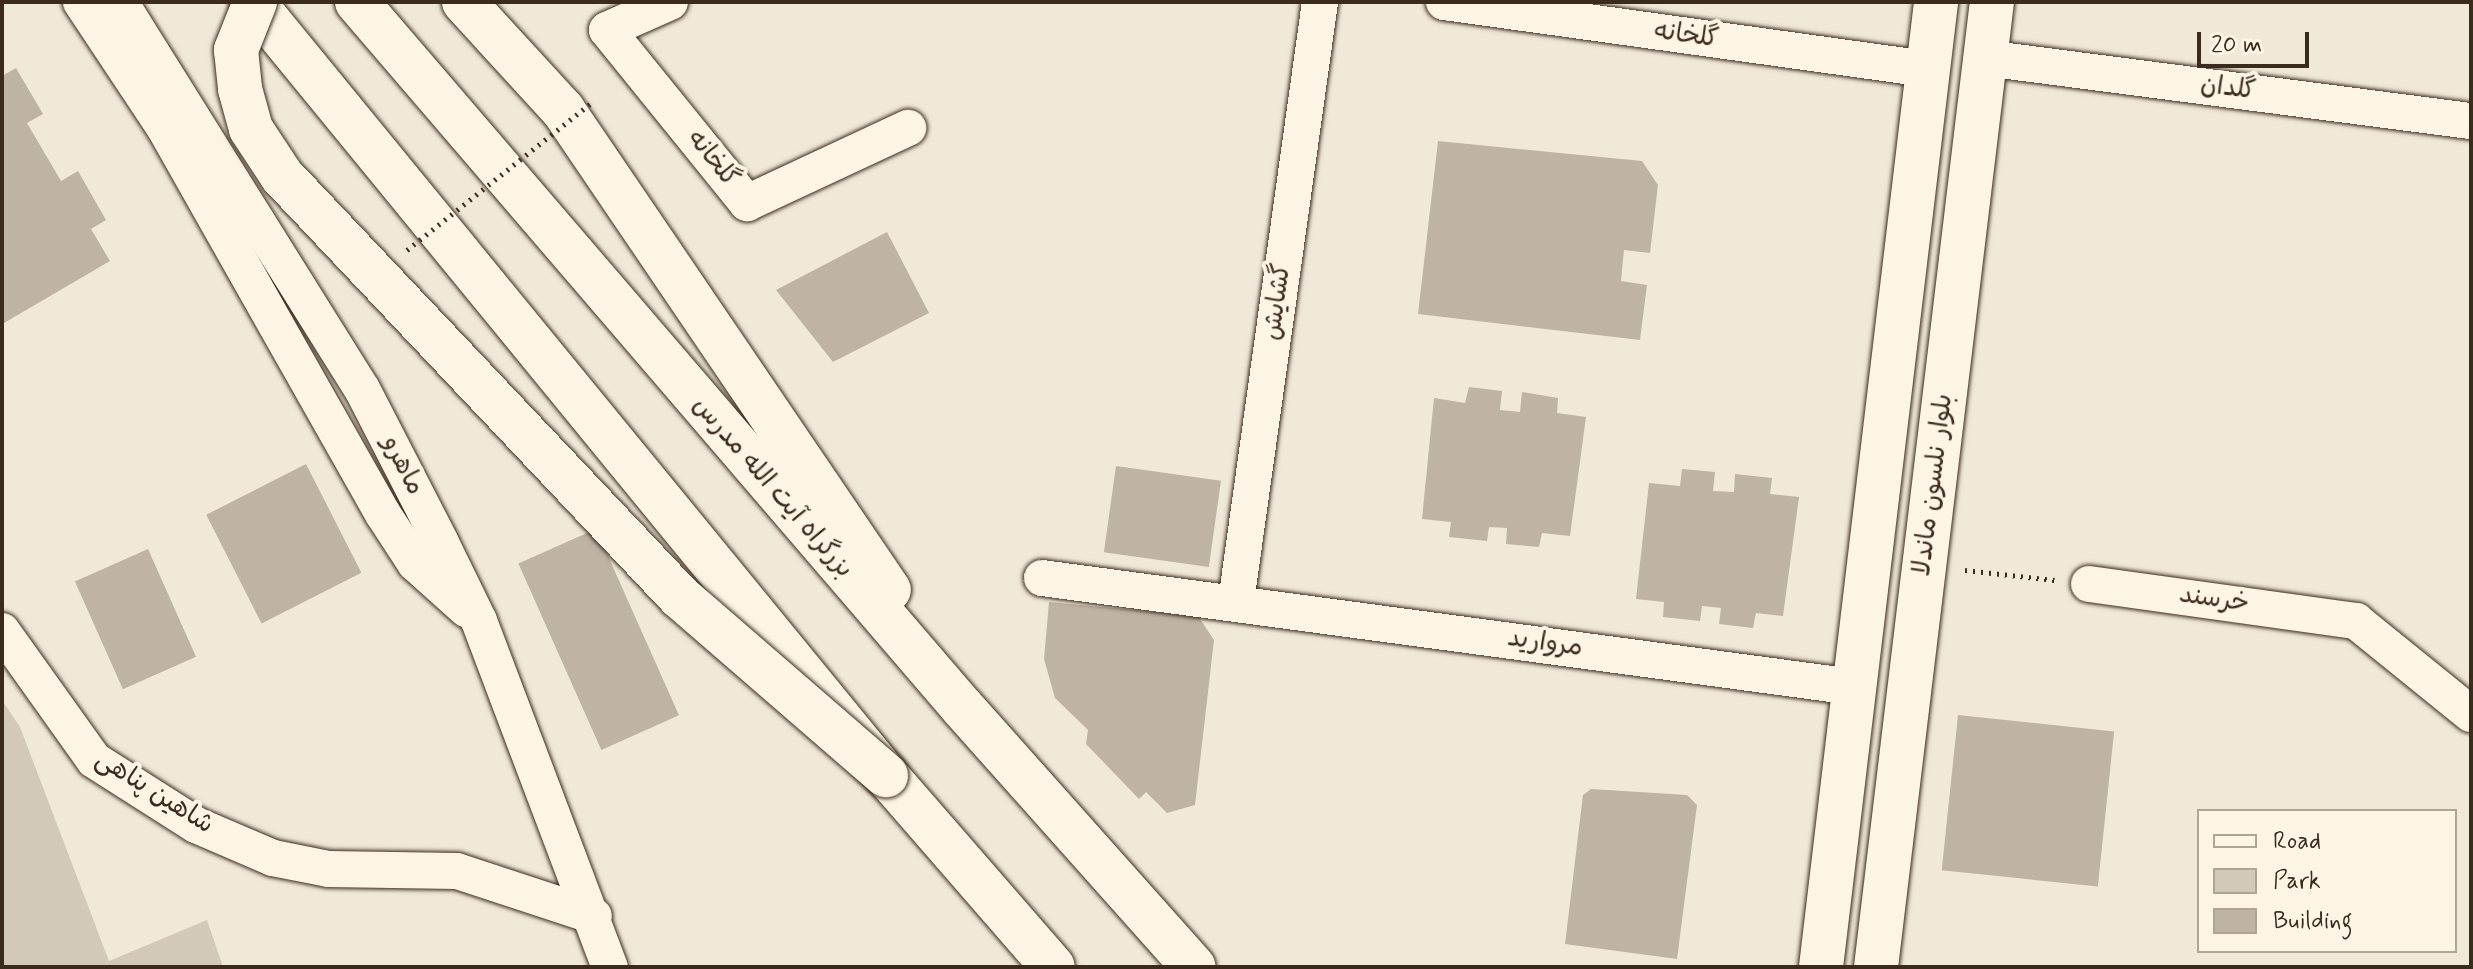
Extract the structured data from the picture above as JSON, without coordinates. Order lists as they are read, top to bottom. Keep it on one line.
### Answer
{"streets":{"main road":["بلوار نلسون ماندلا","بزرگراه آیت الله مدرس"],"street":["گلخانه","گلدان","گشایش","ماهرو","خرسند","مروارید","شاهین پناهی"]},"crossings":[["گلدان","بلوار نلسون ماندلا"],["گشایش","مروارید"],["ماهرو","شاهین پناهی"]],"legend":["Road","Park","Building"],"scale_bar":"20 m"}
